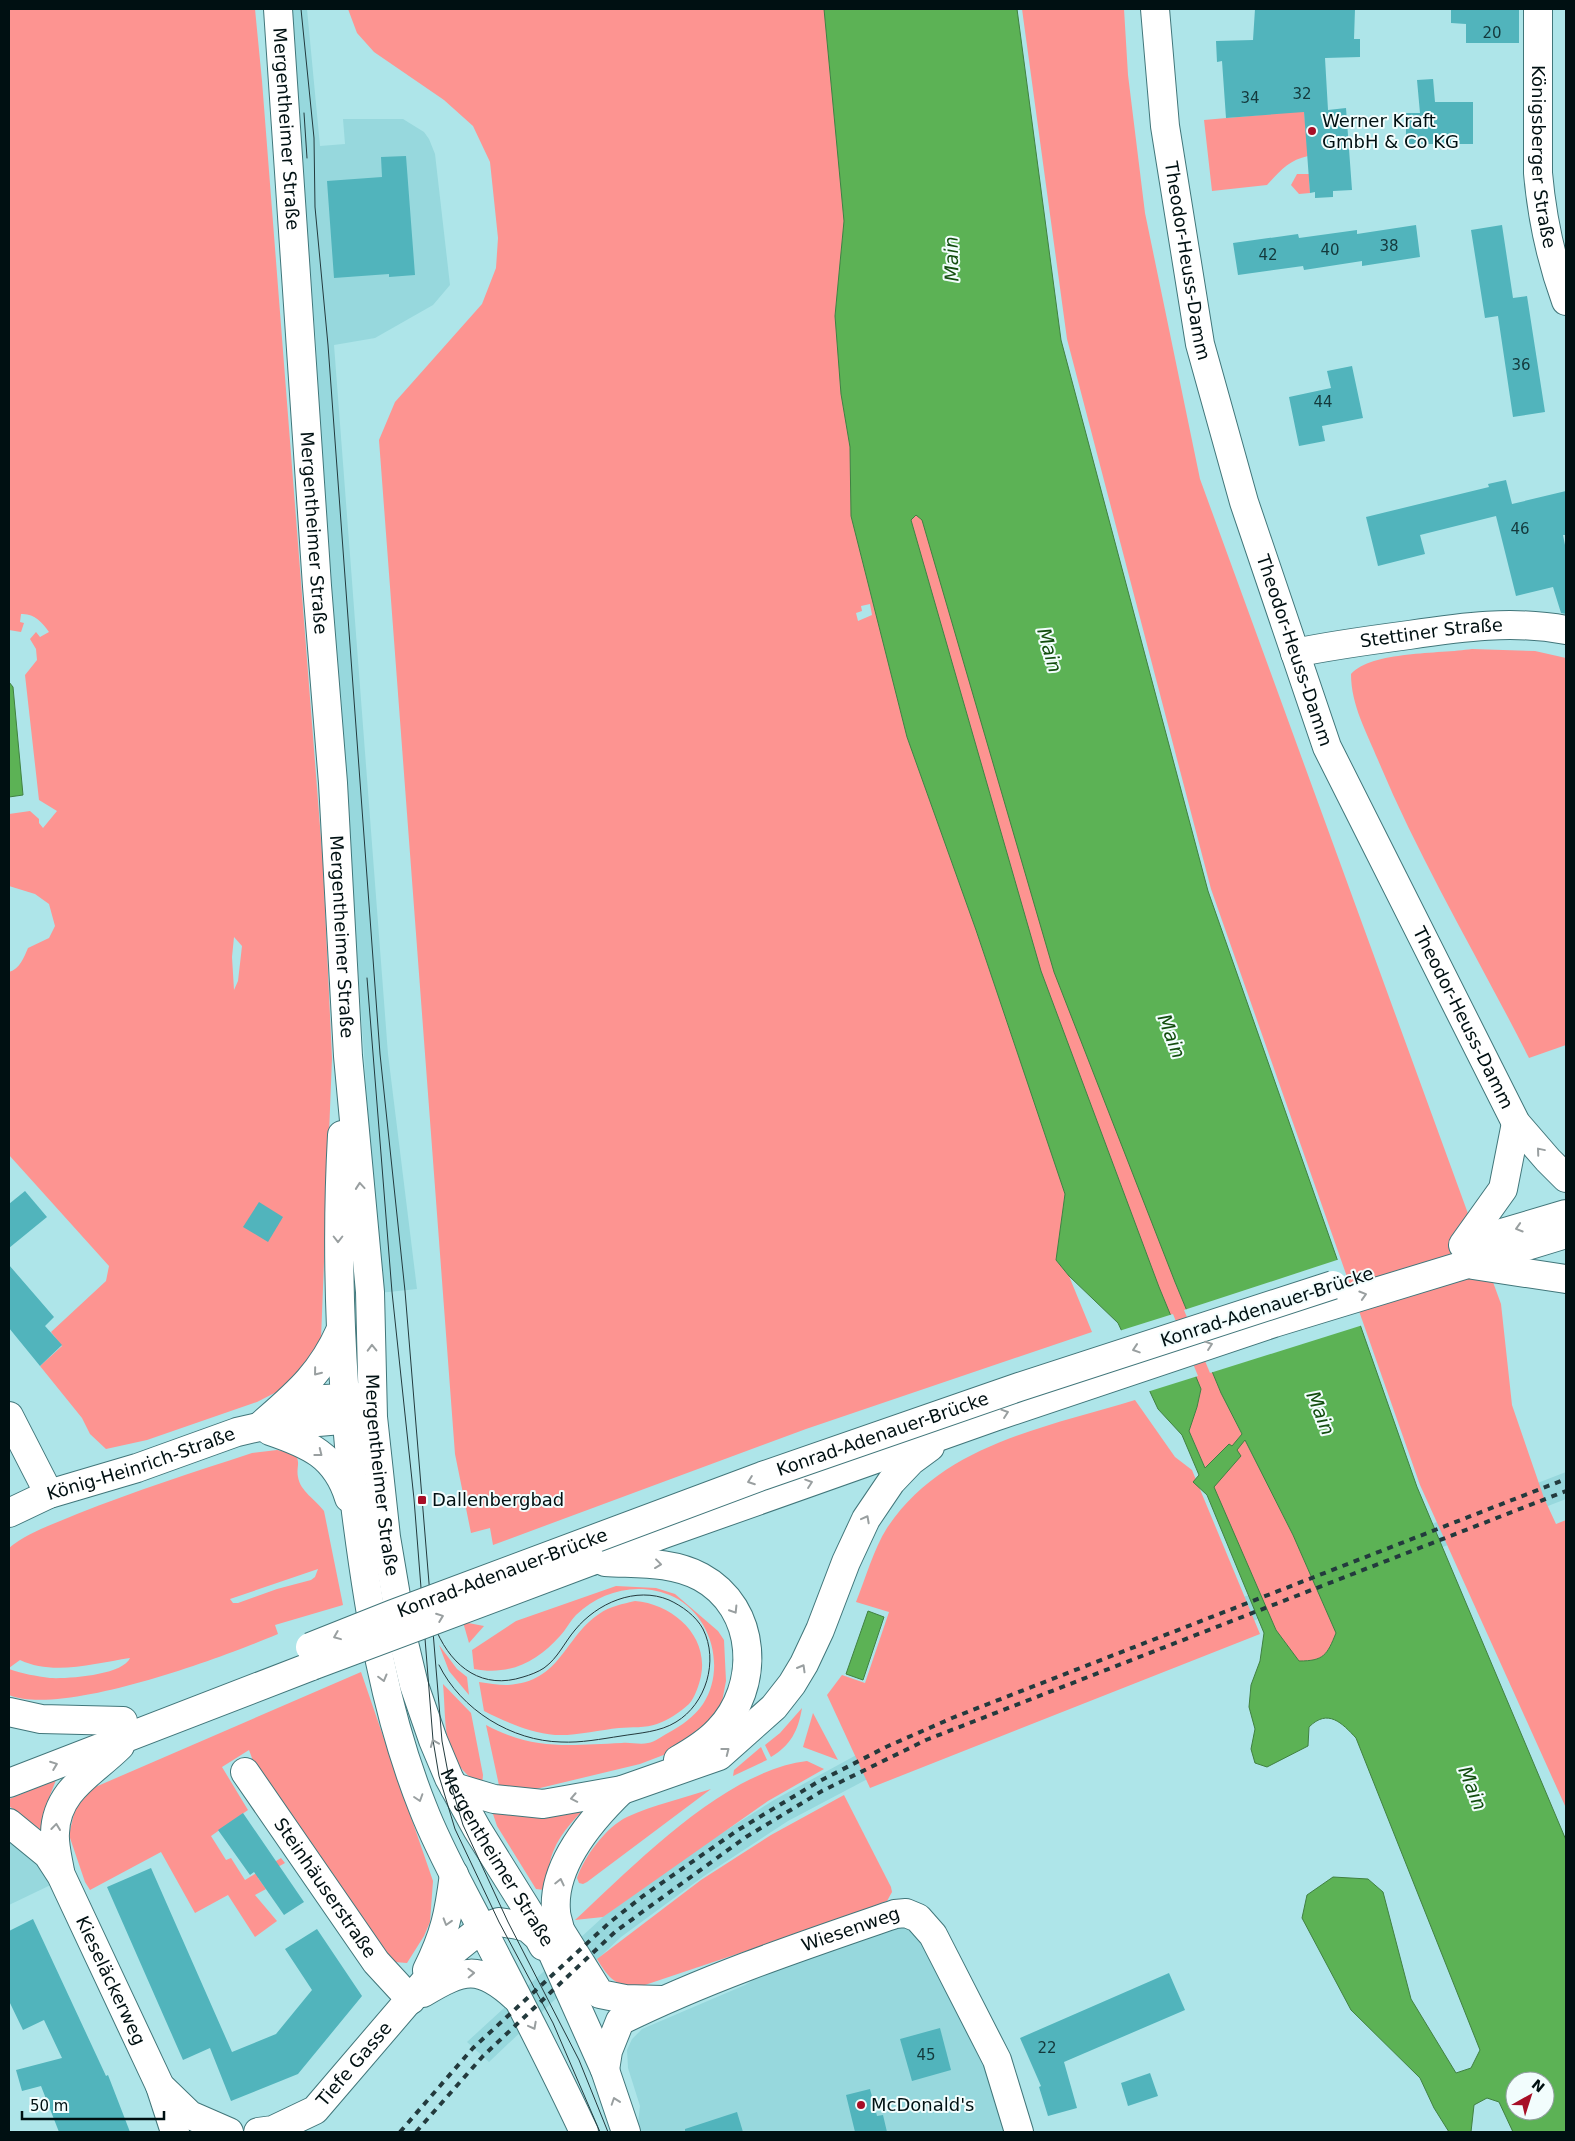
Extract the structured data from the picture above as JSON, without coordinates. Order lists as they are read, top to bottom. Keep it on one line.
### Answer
{"streets":{"main road":["Mergentheimer Straße","Königsberger Straße","Theodor-Heuss-Damm","Stettiner Straße","Konrad-Adenauer-Brücke","König-Heinrich-Straße","Steinhäuserstraße","Wiesenweg","Kieseläckerweg","Tiefe Gasse"]},"crossings":[["Mergentheimer Straße","König-Heinrich-Straße"],["Mergentheimer Straße","Tiefe Gasse"],["Theodor-Heuss-Damm","Stettiner Straße"],["Theodor-Heuss-Damm","Konrad-Adenauer-Brücke"],["Steinhäuserstraße","Tiefe Gasse"]],"water":["Main"],"places":{"other":["Werner Kraft GmbH & Co KG","McDonald's"],"transit":["Dallenbergbad"]},"house_numbers":["20","32","34","38","40","42","36","44","46","22","45"],"scale_bar":"50 m","north":"top right"}
